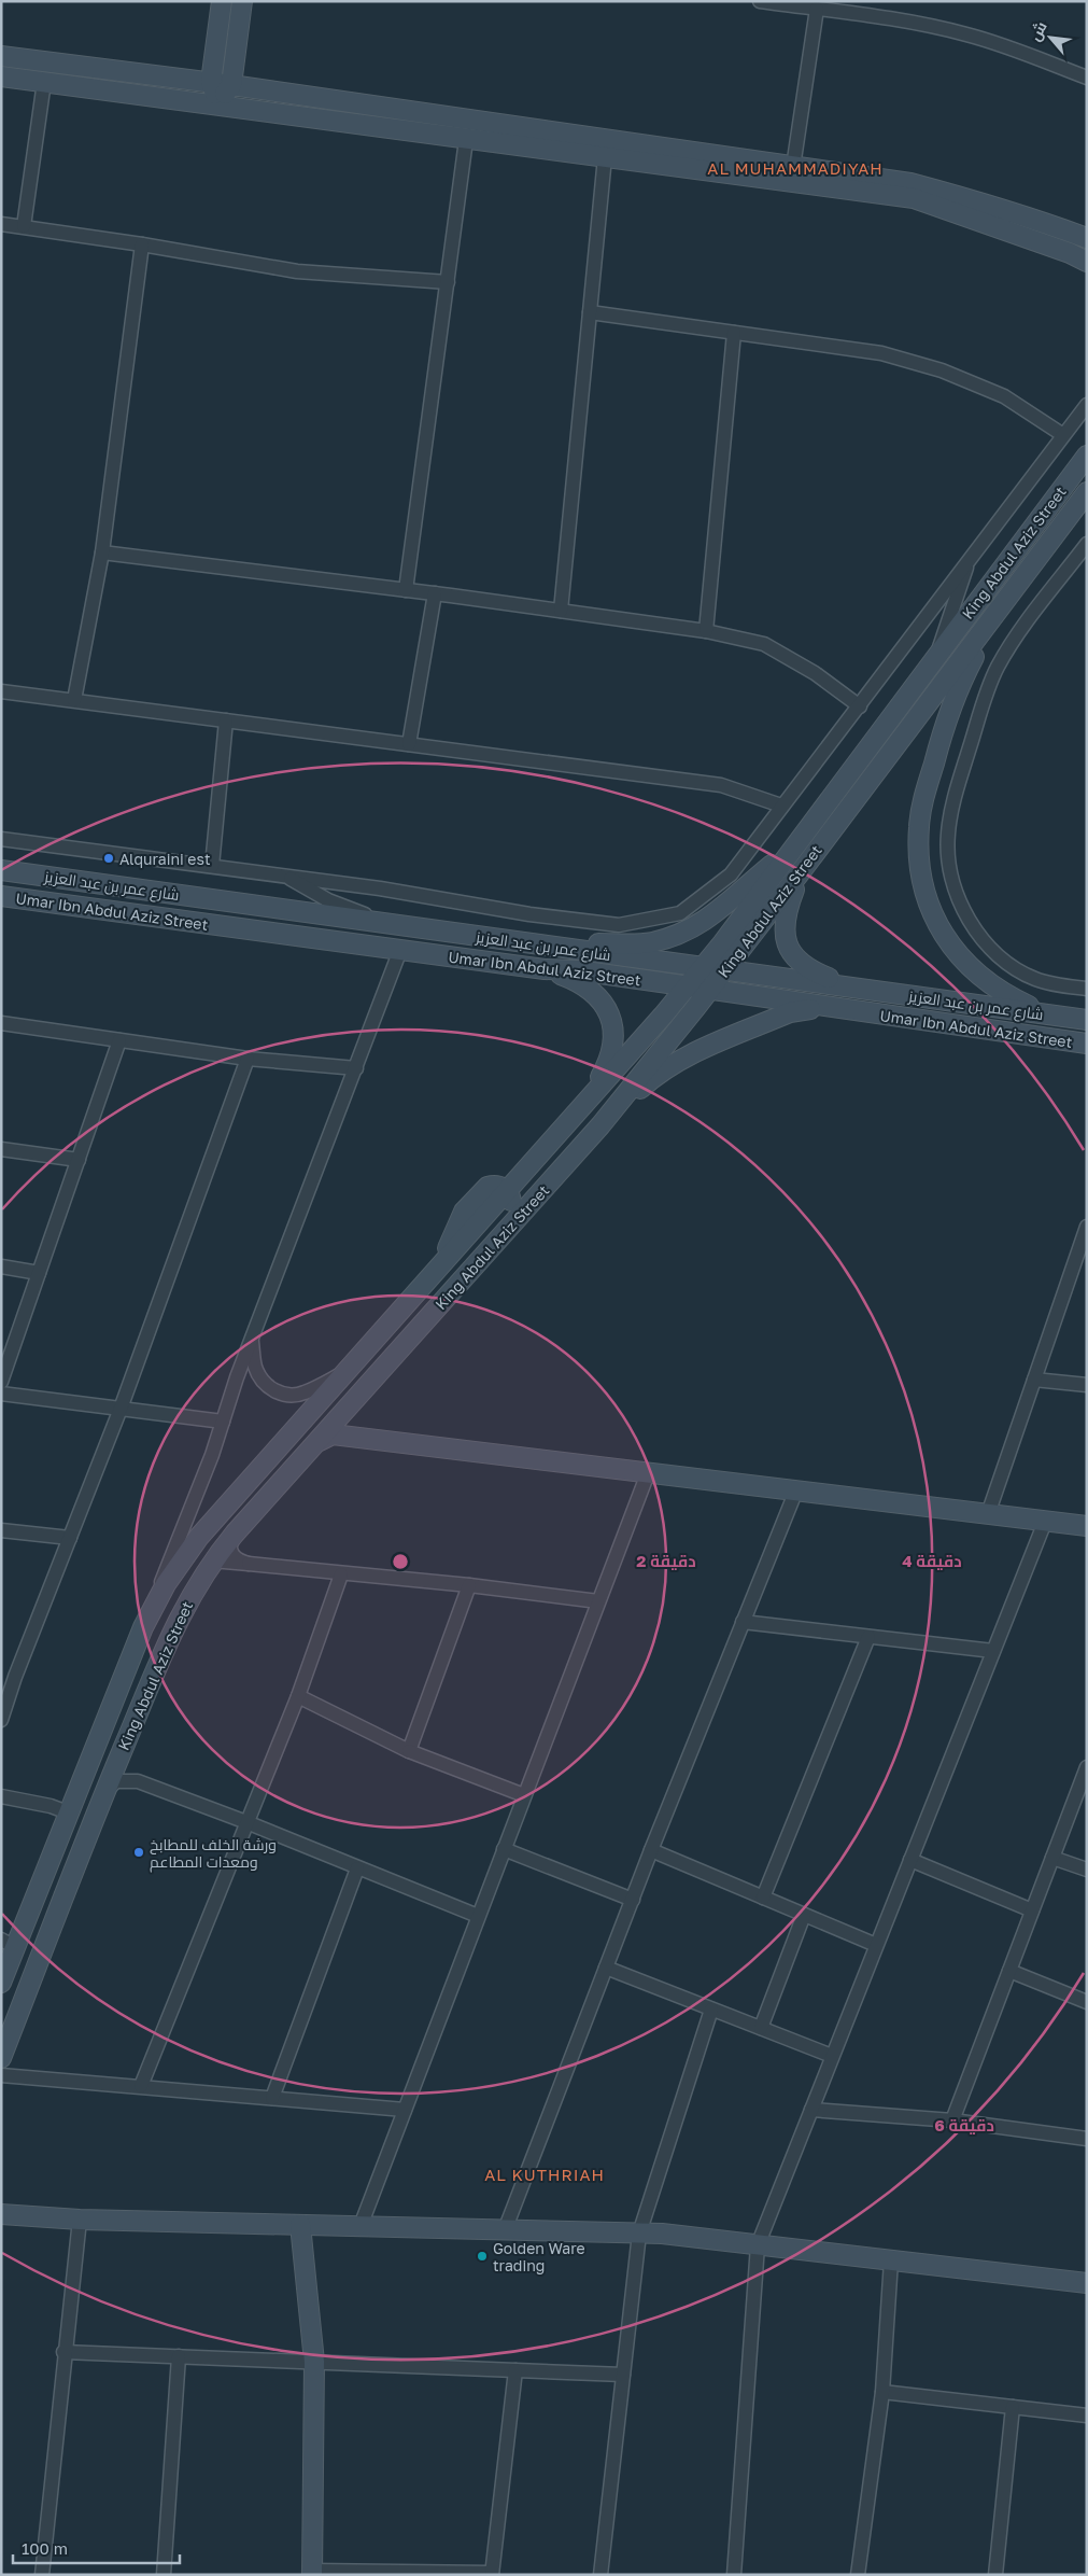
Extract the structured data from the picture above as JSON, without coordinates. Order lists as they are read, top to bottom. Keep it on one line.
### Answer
{"streets":{"street":["King Abdul Aziz Street","شارع عمر بن عبد العزيز","Umar Ibn Abdul Aziz Street"]},"crossings":[["King Abdul Aziz Street","شارع عمر بن عبد العزيز"],["King Abdul Aziz Street","Umar Ibn Abdul Aziz Street"]],"districts":["AL MUHAMMADIYAH","AL KUTHRIAH"],"places":["Alquraini est","ورشة الخلف للمطابخ ومعدات المطاعم","Golden Ware trading"],"scale_bar":"100 m","north":"top left","rings":["2 دقيقة","4 دقيقة","6 دقيقة"]}
